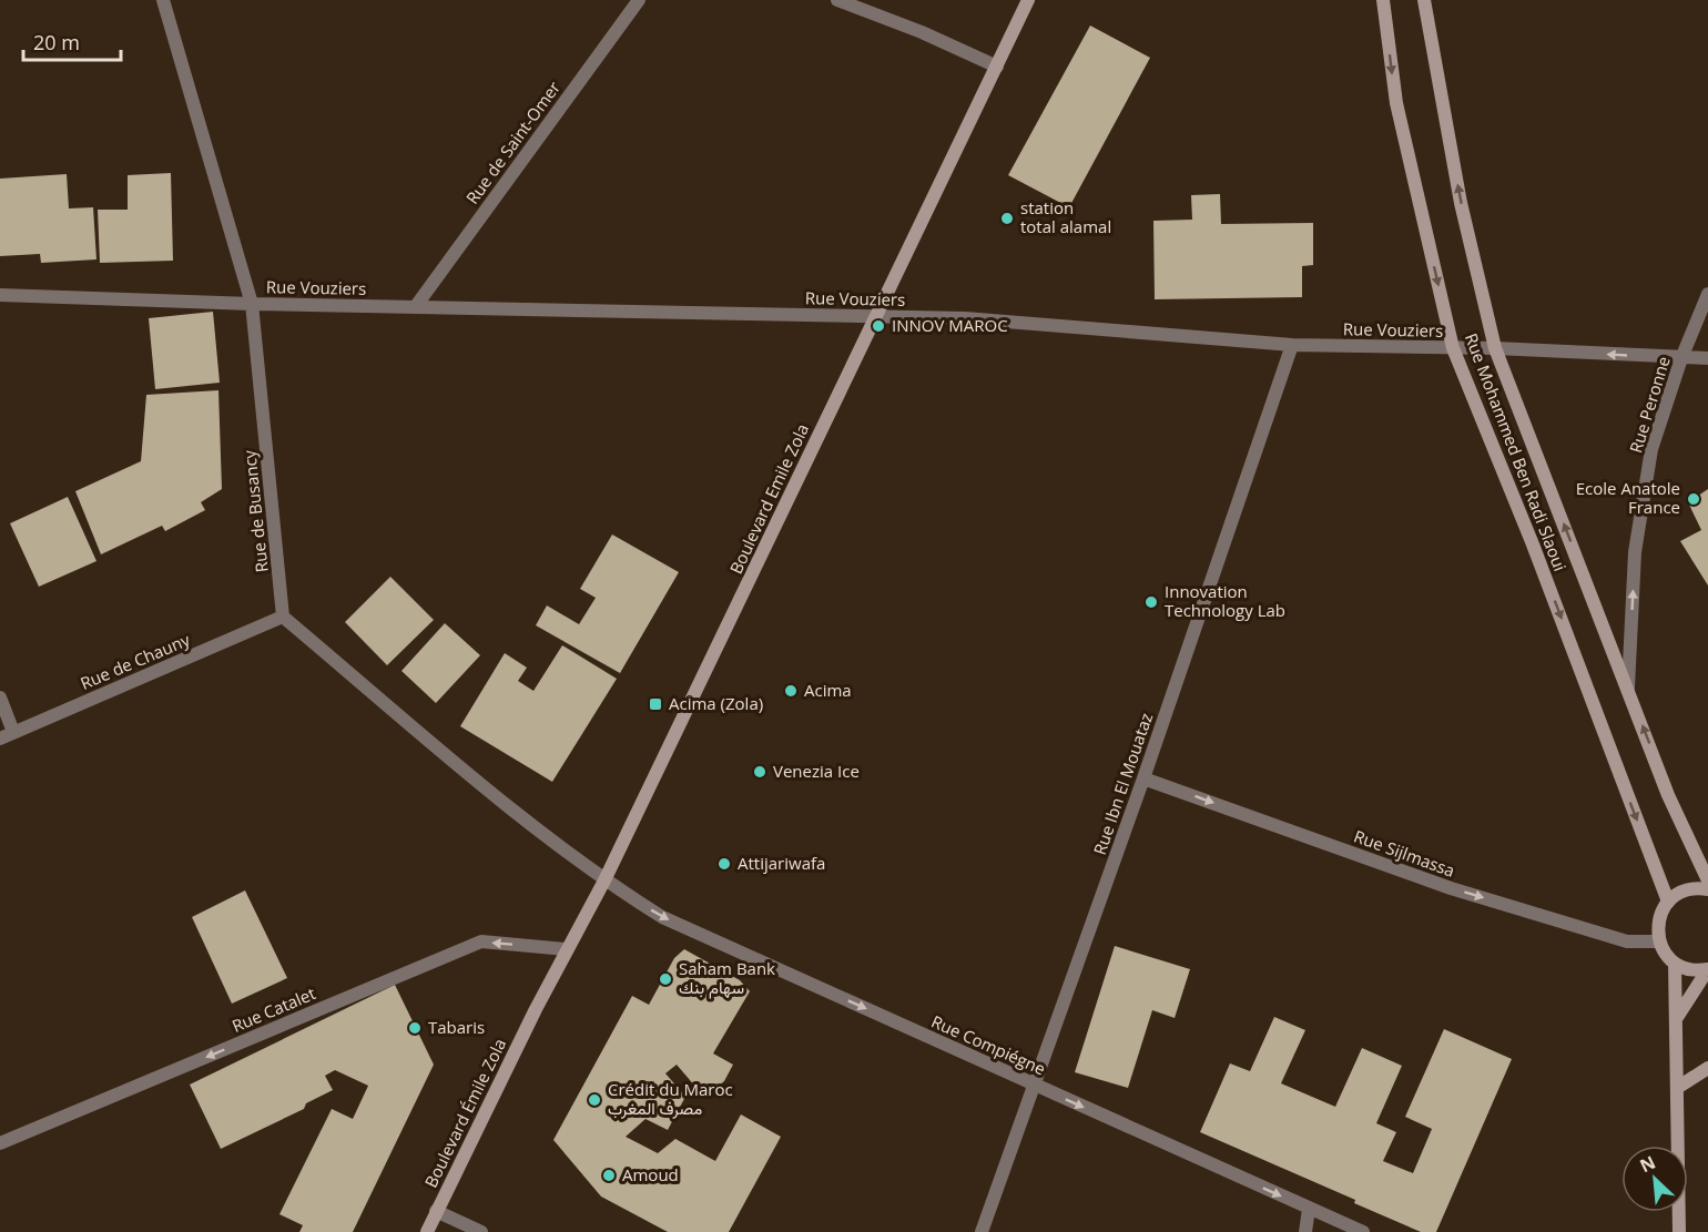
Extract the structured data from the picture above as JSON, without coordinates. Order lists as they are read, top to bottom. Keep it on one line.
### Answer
{"streets":{"street":["Rue de Saint-Omer","Rue Vouziers","Rue Peronne","Rue Mohammed Ben Radi Slaoui","Boulevard Emile Zola","Rue de Busancy","Rue de Chauny","Rue Ibn El Mouataz","Rue Sijlmassa","Rue Catalet","Rue Compiégne","Boulevard Émile Zola"]},"crossings":[["Rue de Saint-Omer","Rue Vouziers"],["Rue Vouziers","Rue Peronne"],["Rue Vouziers","Rue Mohammed Ben Radi Slaoui"],["Rue Vouziers","Boulevard Emile Zola"],["Rue Vouziers","Rue de Busancy"],["Rue Vouziers","Rue Ibn El Mouataz"],["Rue Peronne","Rue Mohammed Ben Radi Slaoui"],["Boulevard Emile Zola","Rue Catalet"],["Boulevard Emile Zola","Rue Compiégne"],["Boulevard Emile Zola","Boulevard Émile Zola"],["Rue de Busancy","Rue de Chauny"],["Rue Ibn El Mouataz","Rue Sijlmassa"],["Rue Ibn El Mouataz","Rue Compiégne"]],"one_way":["Rue Peronne","Rue Sijlmassa","Rue Catalet","Rue Compiégne"],"places":{"other":["station total alamal","INNOV MAROC","Ecole Anatole France","Innovation Technology Lab","Acima","Venezia Ice","Attijariwafa","Saham Bank سهام بنك","Tabaris","Crédit du Maroc مصرف المغرب","Amoud"],"transit":["Acima (Zola)"]},"scale_bar":"20 m","north":"top left"}
